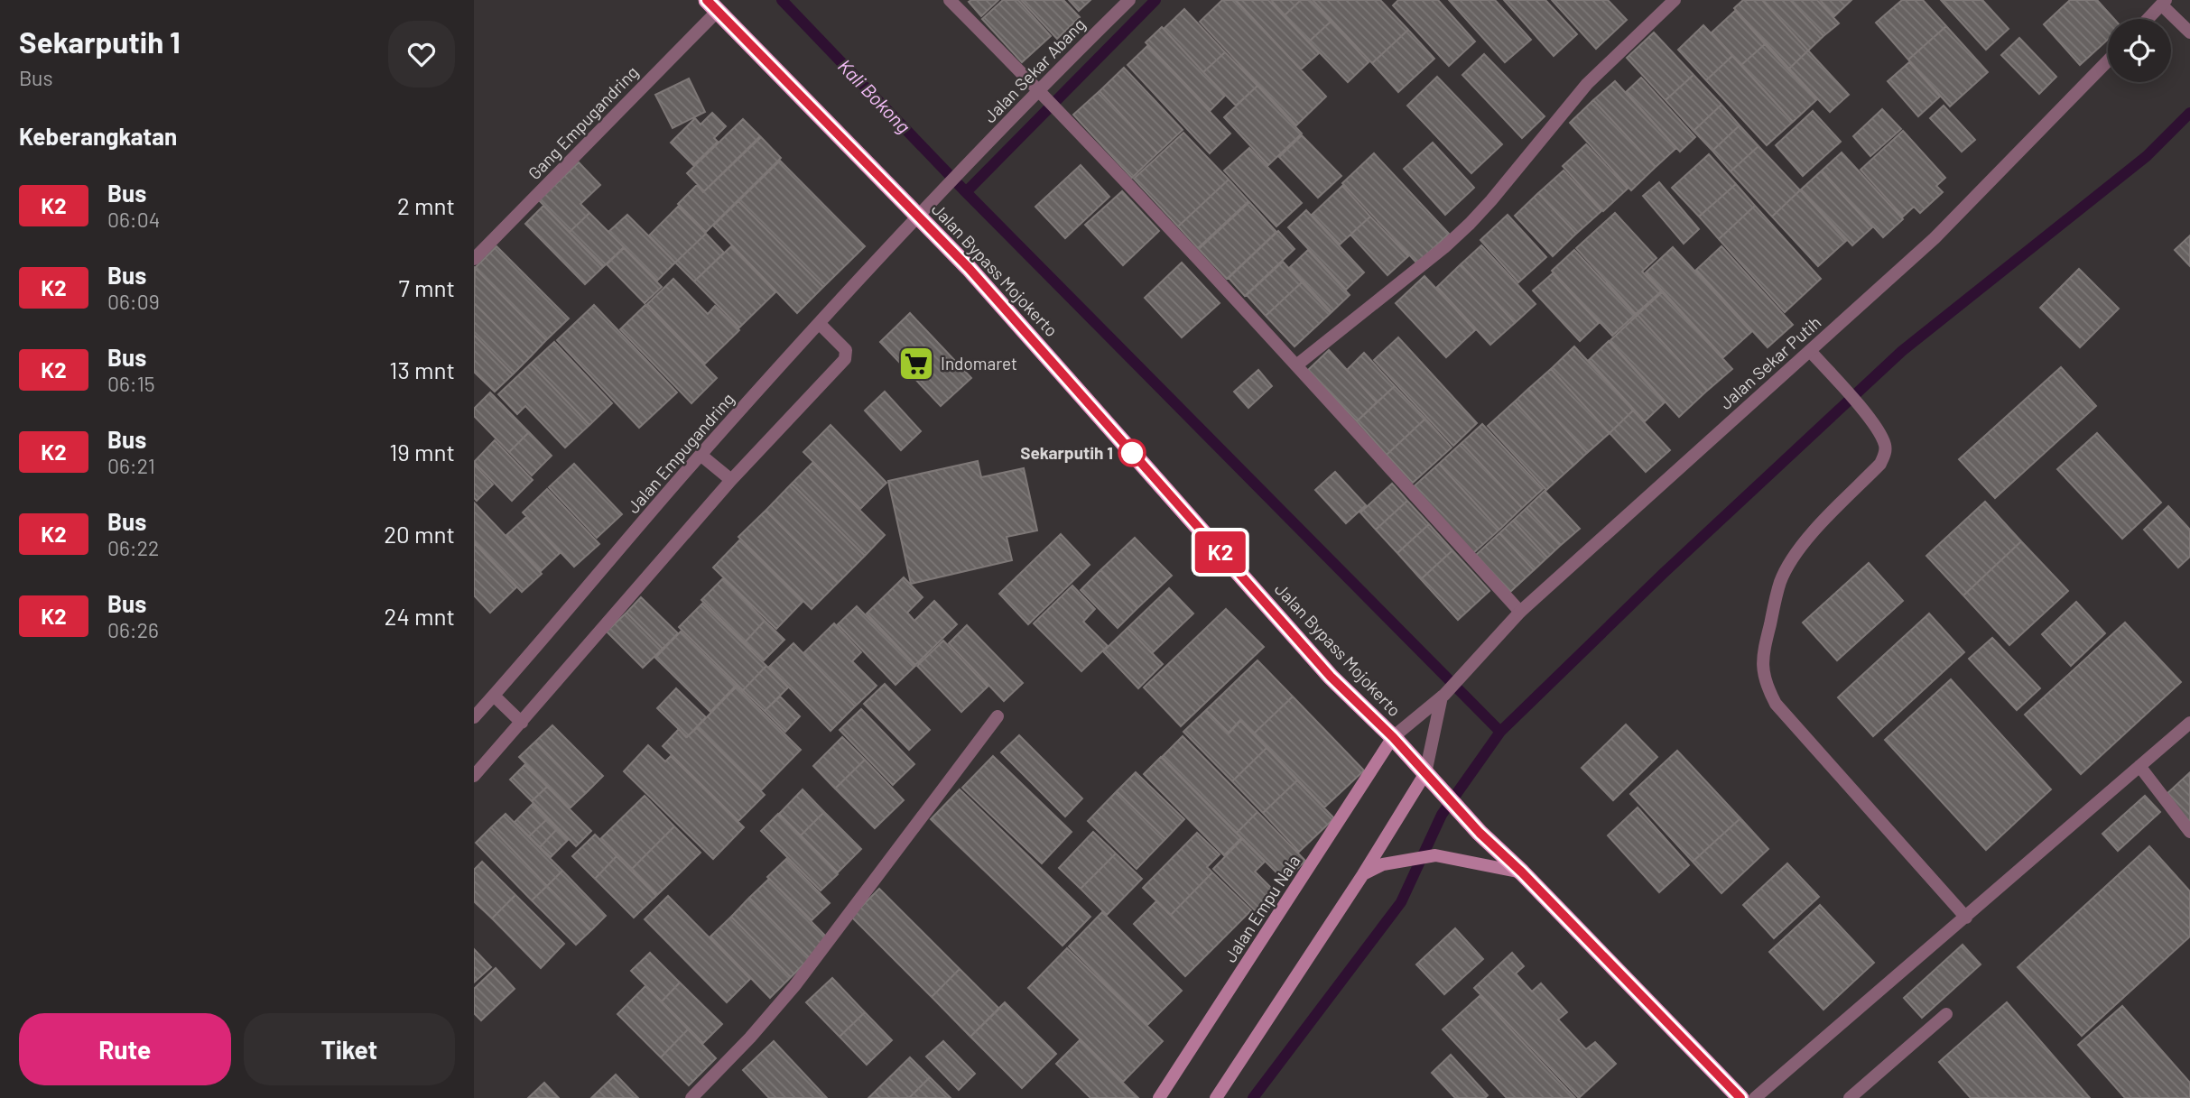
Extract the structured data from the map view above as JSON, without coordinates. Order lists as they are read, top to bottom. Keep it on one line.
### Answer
{"streets":{"highway":["Jalan Bypass Mojokerto"],"main road":["Jalan Empu Nala"],"street":["Jalan Sekar Abang","Gang Empugandring","Jalan Sekar Putih","Jalan Empugandring"]},"crossings":[["Jalan Sekar Abang","Jalan Empugandring"],["Gang Empugandring","Jalan Bypass Mojokerto"],["Jalan Bypass Mojokerto","Jalan Sekar Putih"],["Jalan Bypass Mojokerto","Jalan Empugandring"],["Jalan Bypass Mojokerto","Jalan Empu Nala"],["Jalan Sekar Putih","Jalan Empu Nala"]],"water":["Kali Bokong"],"places":{"supermarket":["Indomaret"],"other":["Sekarputih 1"]},"lines":["bus line K2"],"page":{"heading":[["Sekarputih 1","Bus"],"Keberangkatan"],"on_map":"K2","list":[{"mark":"K2","name":"Bus","note":"06:04","value":"2 mnt"},{"mark":"K2","name":"Bus","note":"06:09","value":"7 mnt"},{"mark":"K2","name":"Bus","note":"06:15","value":"13 mnt"},{"mark":"K2","name":"Bus","note":"06:21","value":"19 mnt"},{"mark":"K2","name":"Bus","note":"06:22","value":"20 mnt"},{"mark":"K2","name":"Bus","note":"06:26","value":"24 mnt"}],"buttons":["Rute","Tiket"]}}
